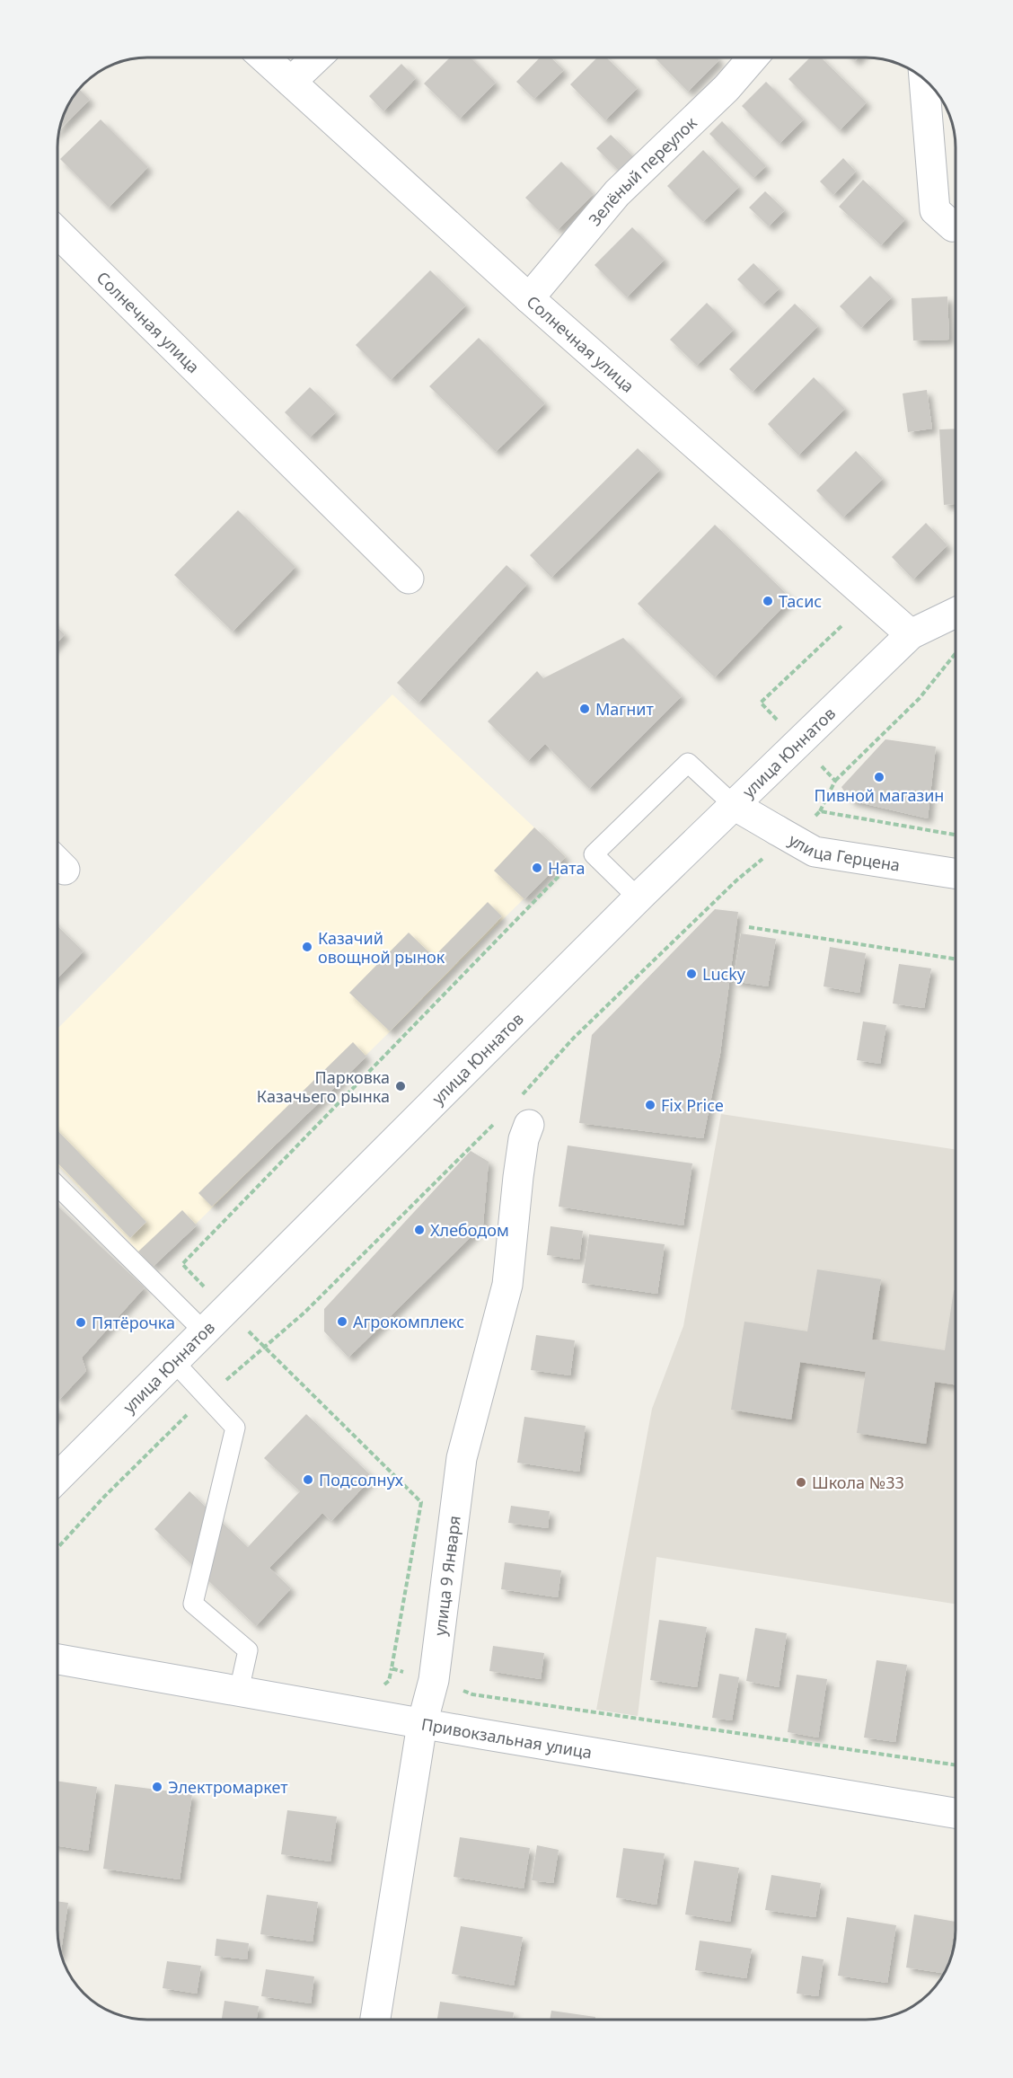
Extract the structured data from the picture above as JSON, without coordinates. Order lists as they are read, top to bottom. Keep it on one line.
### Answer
{"streets":{"street":["Зелёный переулок","Солнечная улица","улица Юннатов","улица Герцена","улица 9 Января","Привокзальная улица"]},"crossings":[["Зелёный переулок","Солнечная улица"],["Солнечная улица","улица Юннатов"],["улица Юннатов","улица Герцена"],["улица 9 Января","Привокзальная улица"]],"places":["Тасис","Магнит","Пивной магазин","Ната","Казачий овощной рынок","Lucky","Парковка Казачьего рынка","Fix Price","Хлебодом","Агрокомплекс","Пятёрочка","Подсолнух","Школа №33","Электромаркет"]}
